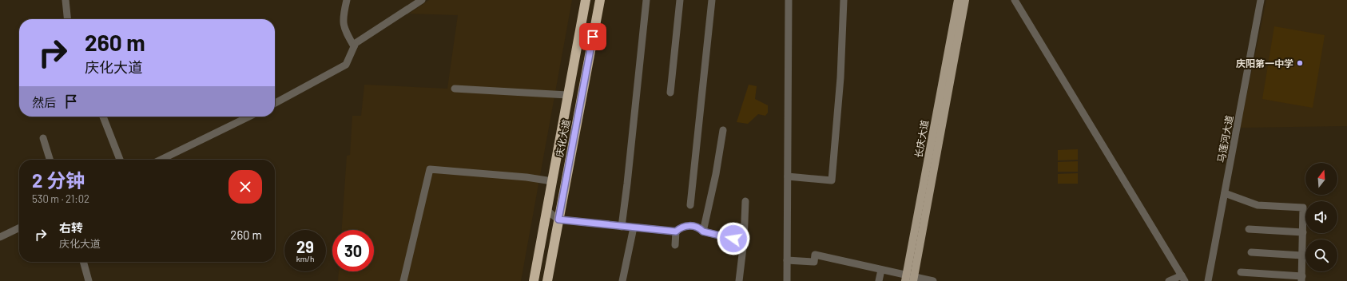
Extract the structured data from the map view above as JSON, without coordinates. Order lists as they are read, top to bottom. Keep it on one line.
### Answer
{"streets":{"highway":["庆化大道"],"main road":["长庆大道"],"street":["马莲河大道"]},"places":["庆阳第一中学"],"north":"top","page":{"turn":["260 m","庆化大道"],"then":"然后","heading":["2 分钟","530 m · 21:02"],"list":[{"name":"右转","note":"庆化大道","value":"260 m"}],"speed":"29 km/h","limit":"30"}}
